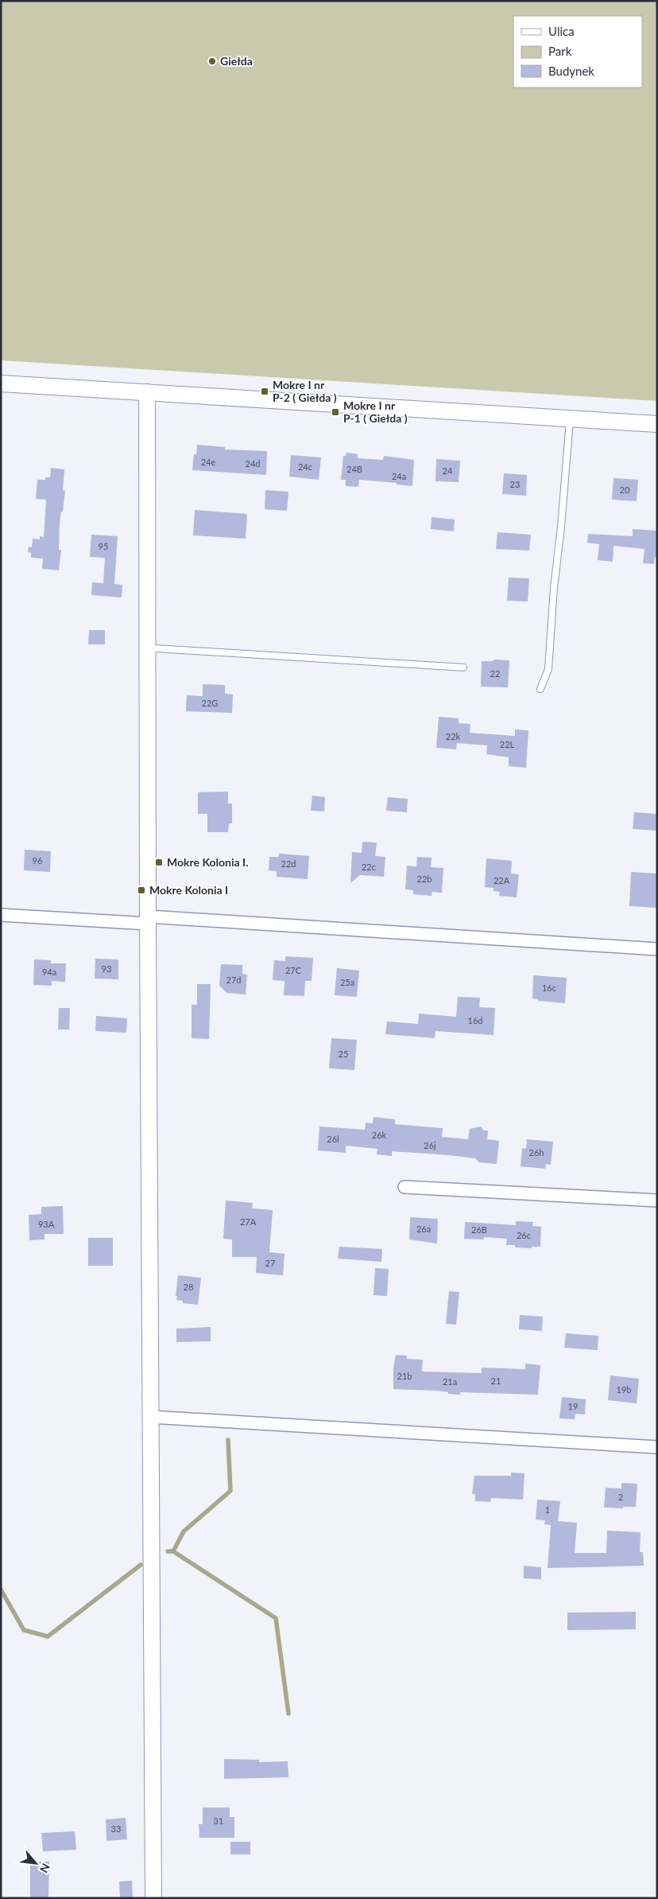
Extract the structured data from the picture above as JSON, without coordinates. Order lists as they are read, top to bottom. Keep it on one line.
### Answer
{"places":{"other":["Giełda"],"transit":["Mokre I nr P-2 ( Giełda )","Mokre I nr P-1 ( Giełda )","Mokre Kolonia I.","Mokre Kolonia I"]},"house_numbers":["24e","24d","24c","24B","24","24a","23","20","95","22","22G","22k","22L","96","22d","22c","22b","22A","93","27C","94a","27d","25a","16c","16d","25","26k","26l","26j","26h","27A","93A","26a","26B","26c","27","28","21b","21","21a","19b","19","2","1","31","33"],"legend":["Ulica","Park","Budynek"],"north":"bottom right"}
